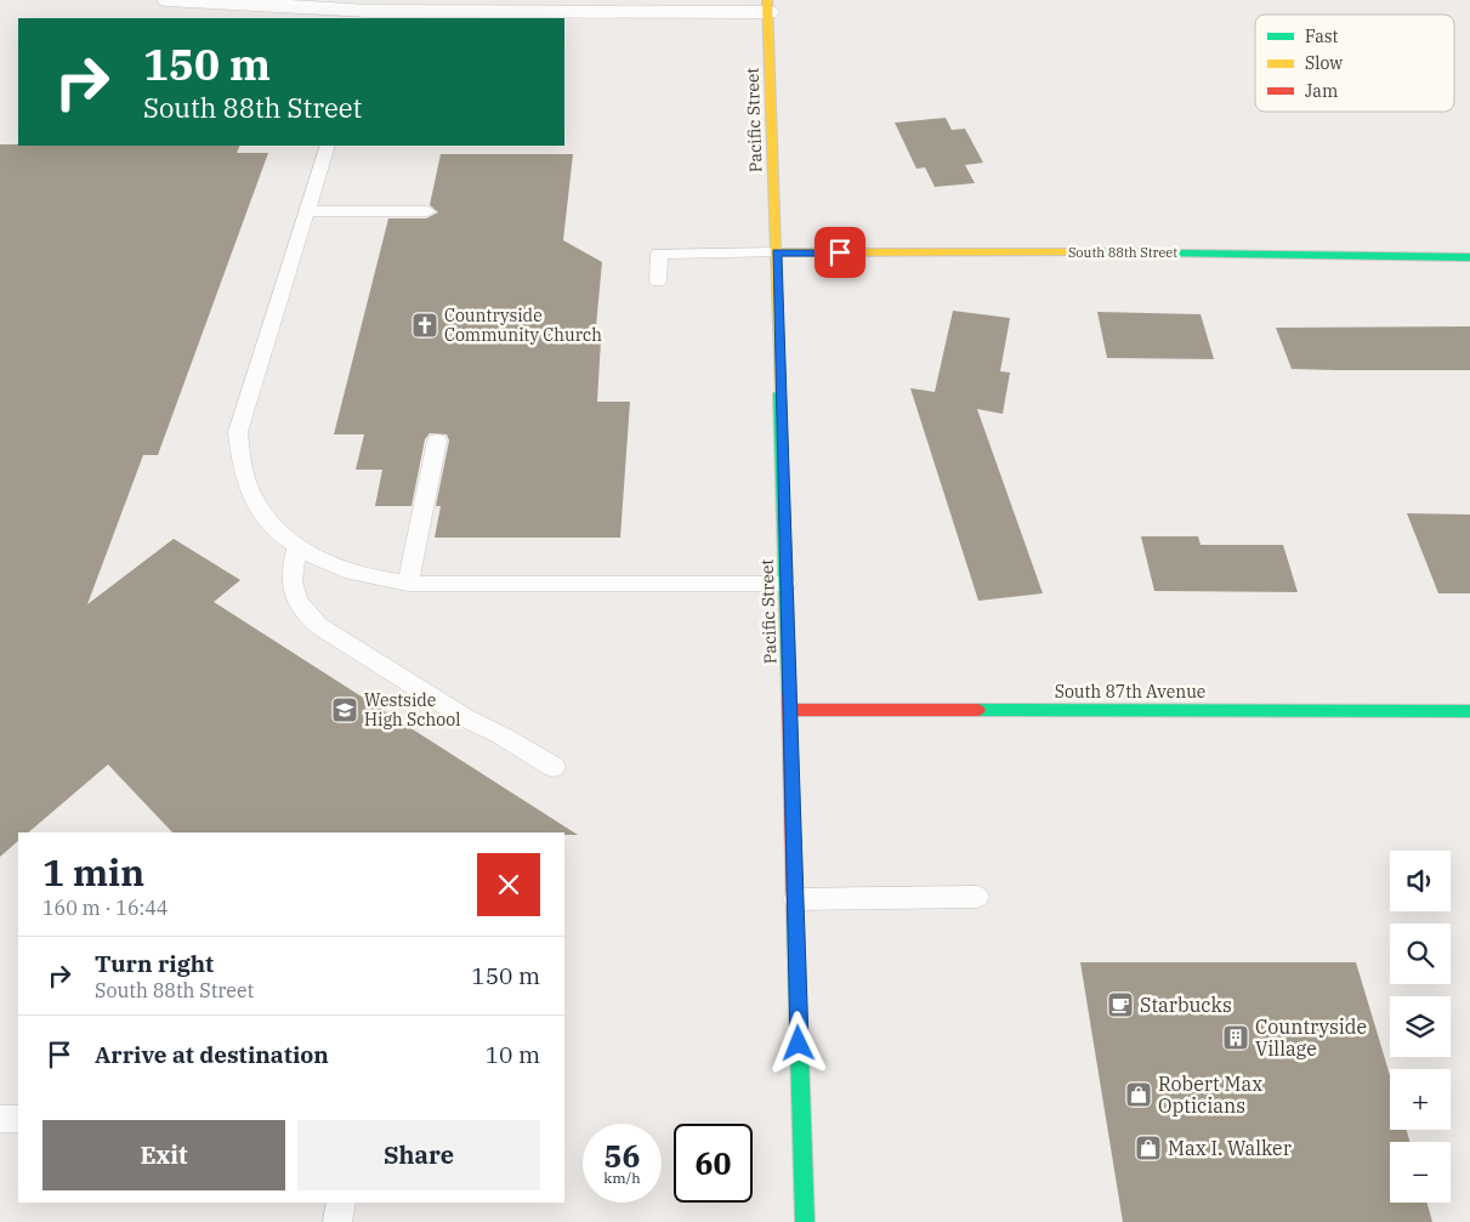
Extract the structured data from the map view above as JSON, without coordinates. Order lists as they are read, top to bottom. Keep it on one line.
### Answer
{"streets":{"main road":["Pacific Street","South 88th Street","South 87th Avenue"]},"crossings":[["Pacific Street","South 88th Street"],["Pacific Street","South 87th Avenue"]],"places":{"church":["Countryside Community Church"],"school or university":["Westside High School"],"cafe":["Starbucks"],"building":["Countryside Village"],"shop":["Robert Max Opticians","Max I. Walker"]},"legend":["Fast","Slow","Jam"],"page":{"turn":["150 m","South 88th Street"],"heading":["1 min","160 m · 16:44"],"map_buttons":["+","−"],"list":[{"name":"Turn right","note":"South 88th Street","value":"150 m"},{"name":"Arrive at destination","value":"10 m"}],"buttons":["Exit","Share"],"speed":"56 km/h","limit":"60"}}
